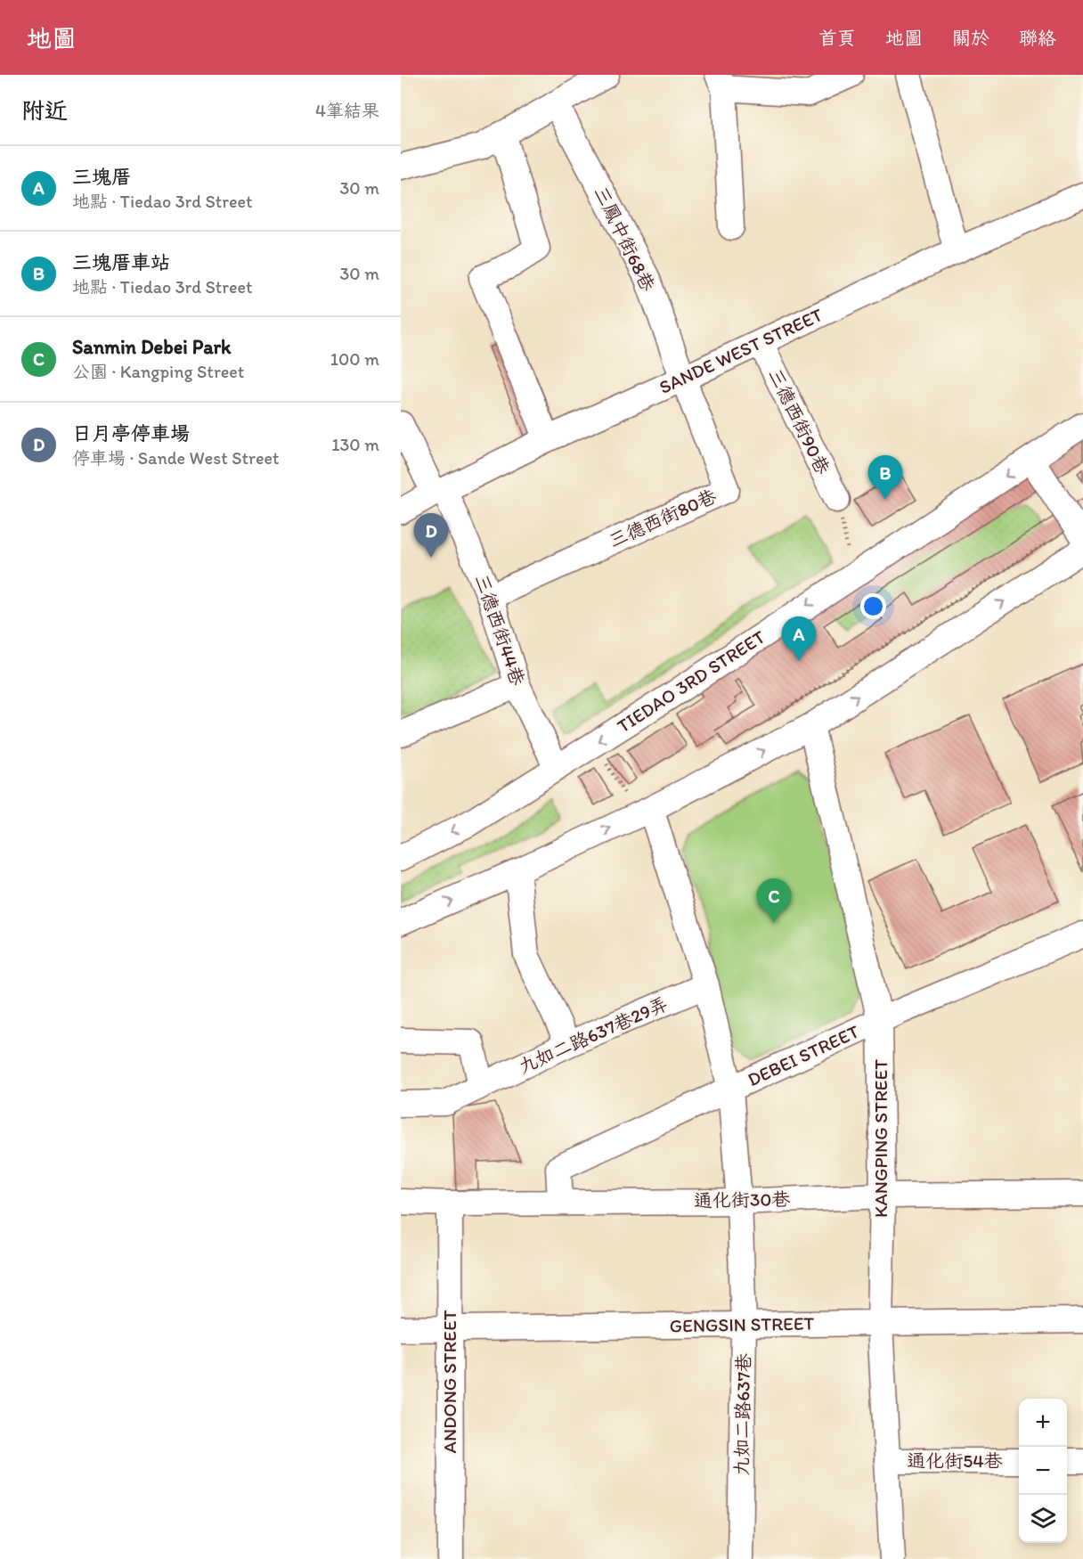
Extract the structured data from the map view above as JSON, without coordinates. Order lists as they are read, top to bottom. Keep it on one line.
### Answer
{"streets":{"street":["三鳳中街68巷","SANDE WEST STREET","三德西街90巷","三德西街80巷","三德西街44巷","TIEDAO 3RD STREET","九如二路637巷29弄","DEBEI STREET","KANGPING STREET","通化街30巷","GENGSIN STREET","ANDONG STREET","九如二路637巷","通化街54巷"]},"crossings":[["三鳳中街68巷","SANDE WEST STREET"],["三鳳中街68巷","三德西街80巷"],["SANDE WEST STREET","三德西街90巷"],["SANDE WEST STREET","三德西街80巷"],["SANDE WEST STREET","三德西街44巷"],["三德西街80巷","三德西街44巷"],["三德西街44巷","TIEDAO 3RD STREET"],["九如二路637巷29弄","九如二路637巷"],["DEBEI STREET","KANGPING STREET"],["DEBEI STREET","通化街30巷"],["DEBEI STREET","九如二路637巷"],["KANGPING STREET","通化街30巷"],["KANGPING STREET","GENGSIN STREET"],["KANGPING STREET","通化街54巷"],["通化街30巷","ANDONG STREET"],["通化街30巷","九如二路637巷"],["GENGSIN STREET","ANDONG STREET"],["GENGSIN STREET","九如二路637巷"]],"page":{"header":"地圖","nav":["首頁","地圖","關於","聯絡"],"heading":["附近","4筆結果"],"list":[{"mark":"A","name":"三塊厝","note":"地點 · Tiedao 3rd Street","value":"30 m"},{"mark":"B","name":"三塊厝車站","note":"地點 · Tiedao 3rd Street","value":"30 m"},{"mark":"C","name":"Sanmin Debei Park","note":"公園 · Kangping Street","value":"100 m"},{"mark":"D","name":"日月亭停車場","note":"停車場 · Sande West Street","value":"130 m"}],"pins":["B","D","A","C"],"map_buttons":["+","−"]}}
